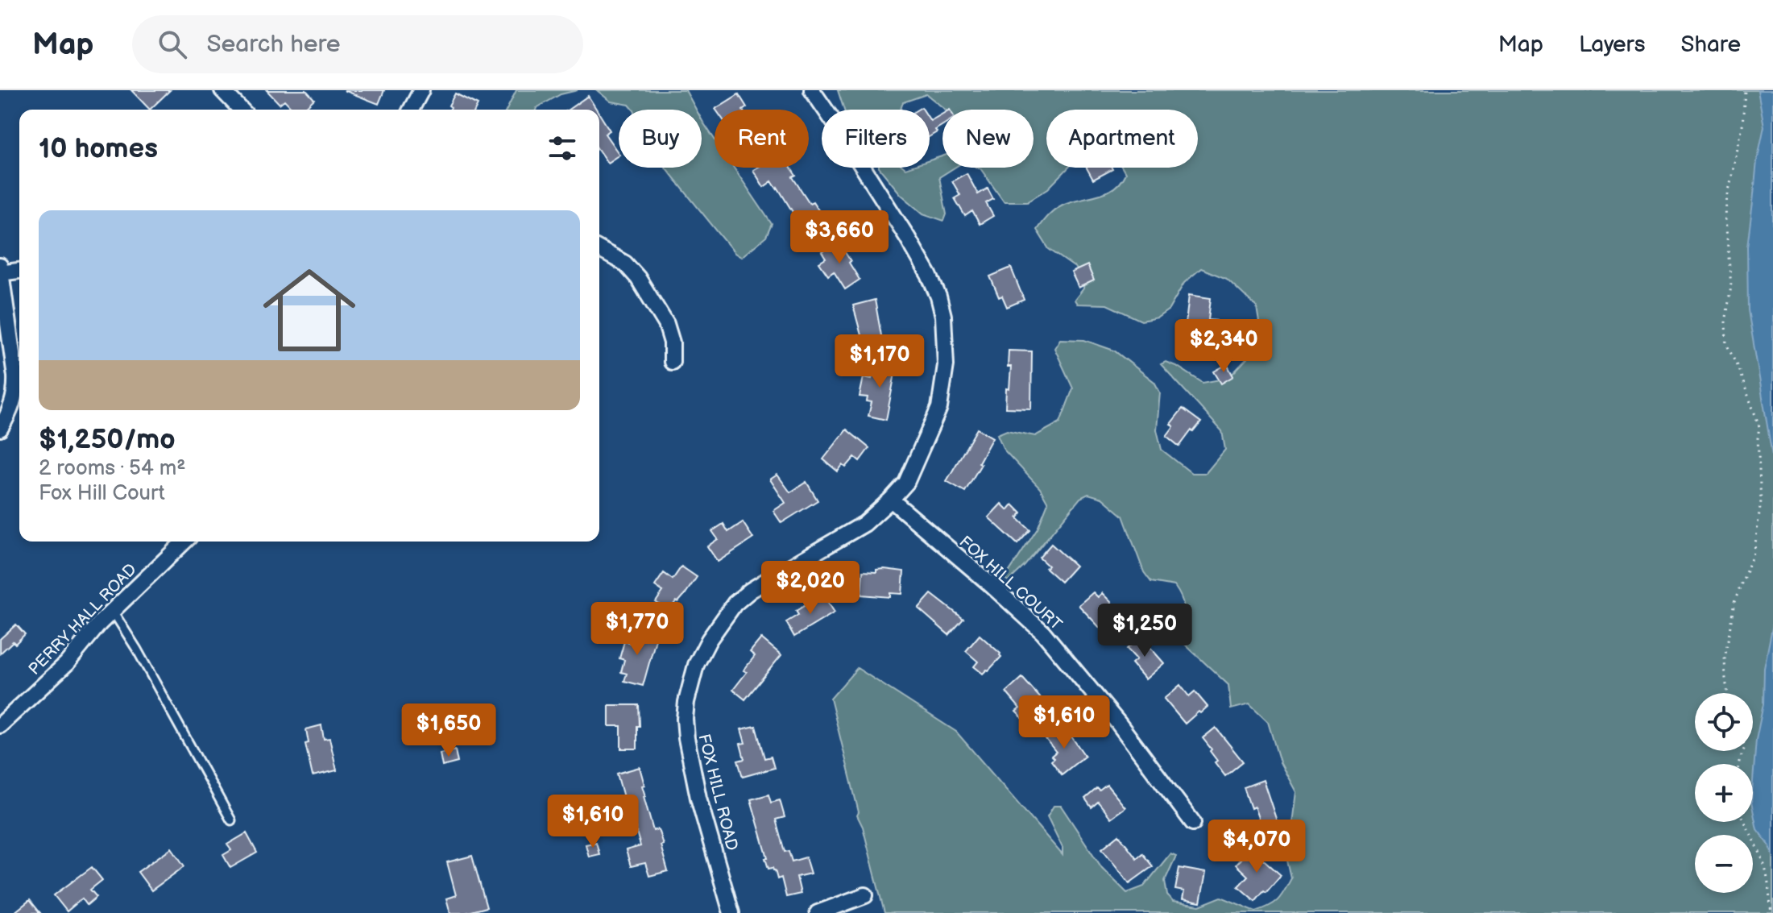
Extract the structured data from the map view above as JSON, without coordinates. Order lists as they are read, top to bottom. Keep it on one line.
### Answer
{"streets":{"street":["FOX HILL COURT","PERRY HALL ROAD","FOX HILL ROAD"]},"crossings":[["FOX HILL COURT","FOX HILL ROAD"]],"page":{"header":"Map","search":"Search here","nav":["Map","Layers","Share"],"chip":["Buy","Rent","Filters","New","Apartment"],"heading":"10 homes","list":[{"name":"$1,250/mo","note":"2 rooms · 54 m² · Fox Hill Court"}],"price":["$3,660","$2,340","$1,170","$2,020","$1,770","$1,250","$1,610","$1,650","$1,610","$4,070"],"map_buttons":["+","−"]}}
